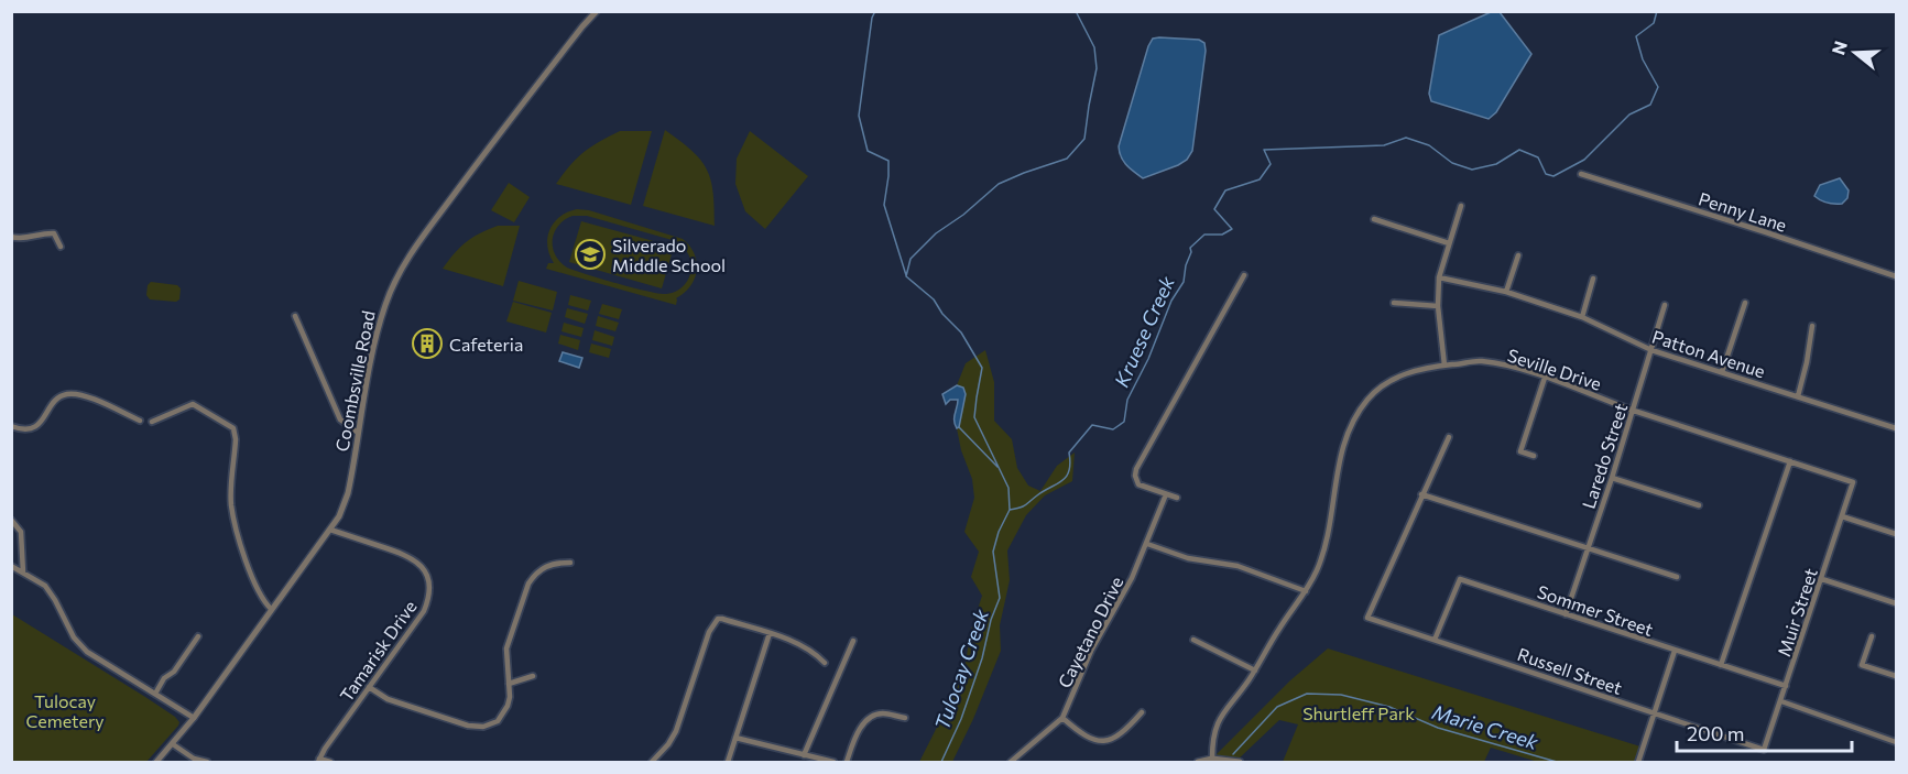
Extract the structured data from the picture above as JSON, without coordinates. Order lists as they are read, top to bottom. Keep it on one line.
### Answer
{"streets":{"street":["Penny Lane","Patton Avenue","Seville Drive","Coombsville Road","Laredo Street","Sommer Street","Muir Street","Cayetano Drive","Tamarisk Drive","Russell Street"]},"crossings":[["Patton Avenue","Laredo Street"],["Seville Drive","Laredo Street"],["Seville Drive","Muir Street"],["Coombsville Road","Tamarisk Drive"],["Laredo Street","Sommer Street"],["Sommer Street","Muir Street"],["Sommer Street","Russell Street"],["Muir Street","Russell Street"]],"water":["Kruese Creek","Tulocay Creek","Marie Creek"],"parks":["Tulocay Cemetery","Shurtleff Park"],"places":{"school or university":["Silverado Middle School"],"building":["Cafeteria"]},"scale_bar":"200 m","north":"left"}
